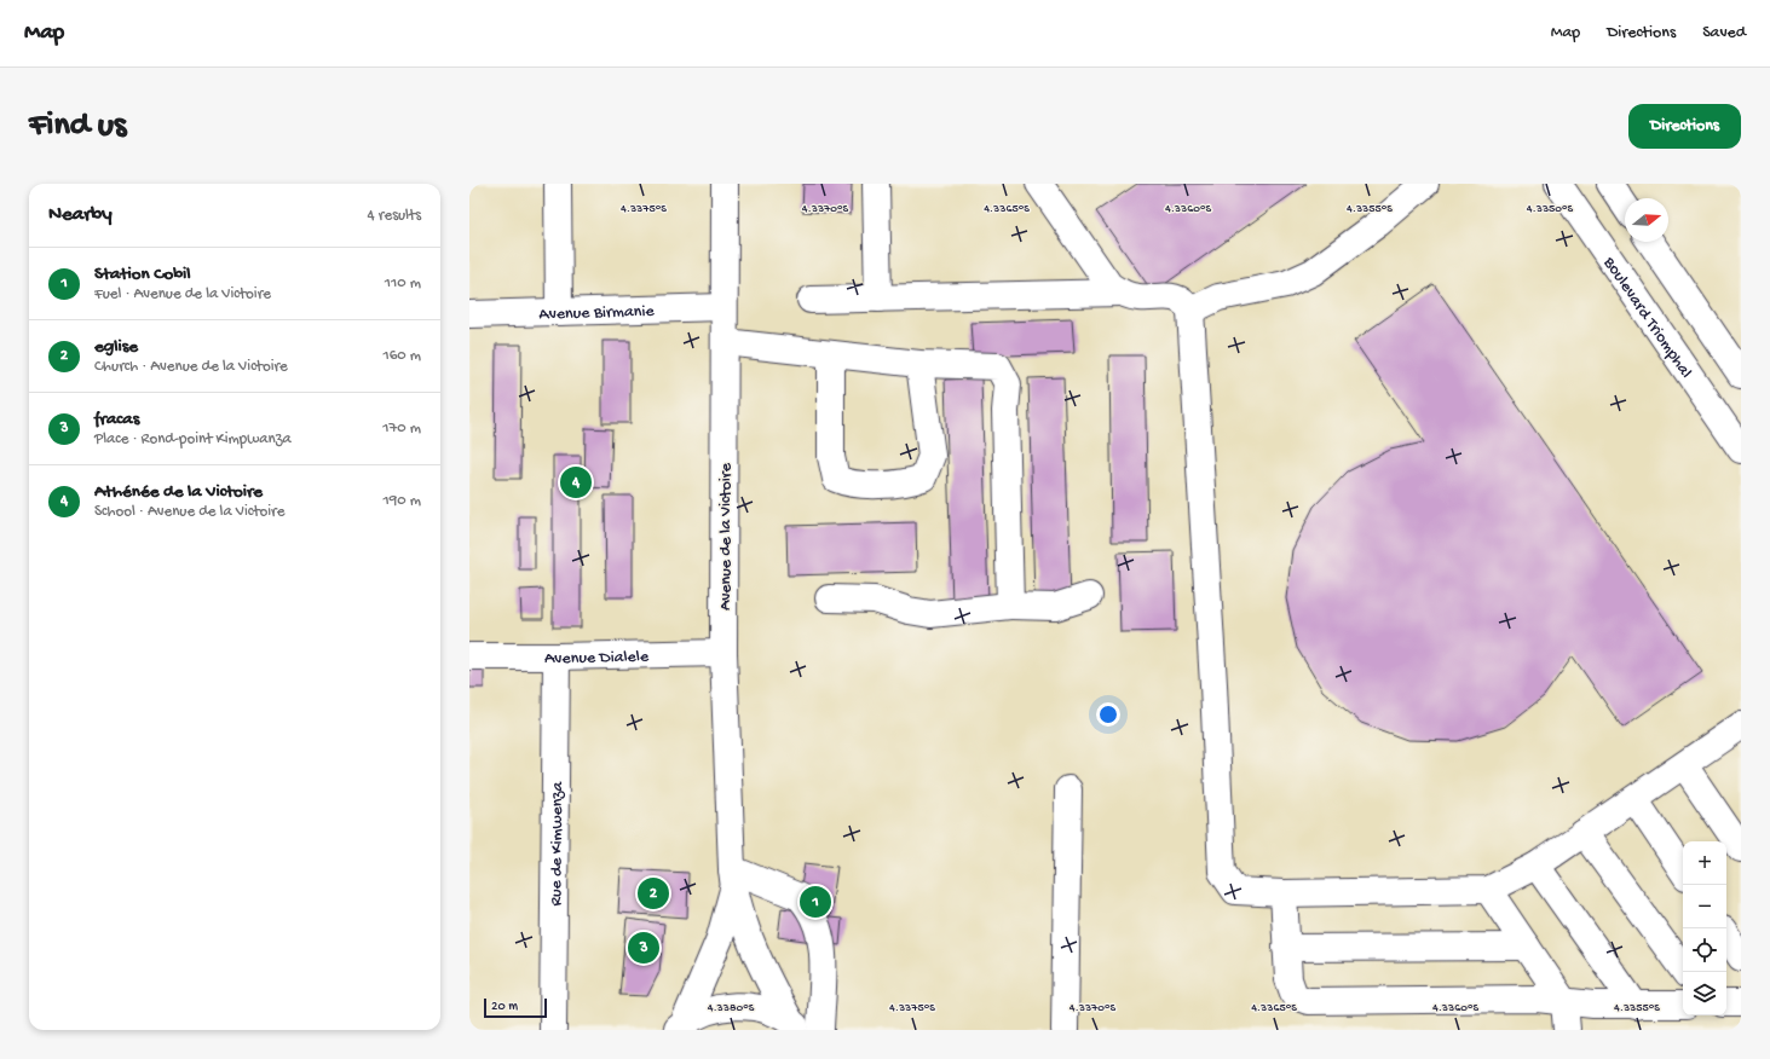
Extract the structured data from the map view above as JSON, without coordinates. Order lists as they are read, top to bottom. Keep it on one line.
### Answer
{"streets":{"main road":["Avenue Birmanie","Boulevard Triomphal","Avenue de la Victoire","Avenue Dialele","Rue de Kimwenza"]},"crossings":[["Avenue Birmanie","Avenue de la Victoire"],["Avenue de la Victoire","Avenue Dialele"],["Avenue Dialele","Rue de Kimwenza"]],"scale_bar":"20 m","north":"right","page":{"header":"Map","nav":["Map","Directions","Saved"],"buttons":"Directions","title":"Find us","heading":["Nearby","4 results"],"list":[{"mark":"1","name":"Station Cobil","note":"Fuel · Avenue de la Victoire","value":"110 m"},{"mark":"2","name":"eglise","note":"Church · Avenue de la Victoire","value":"160 m"},{"mark":"3","name":"fracas","note":"Place · Rond-point Kimpwanza","value":"170 m"},{"mark":"4","name":"Athénée de la Victoire","note":"School · Avenue de la Victoire","value":"190 m"}],"pins":["4","2","1","3"],"map_buttons":["+","−"],"scale":"20 m"},"coordinates":["4.3375°S","4.3370°S","4.3365°S","4.3360°S","4.3355°S","4.3350°S","4.3380°S"]}
